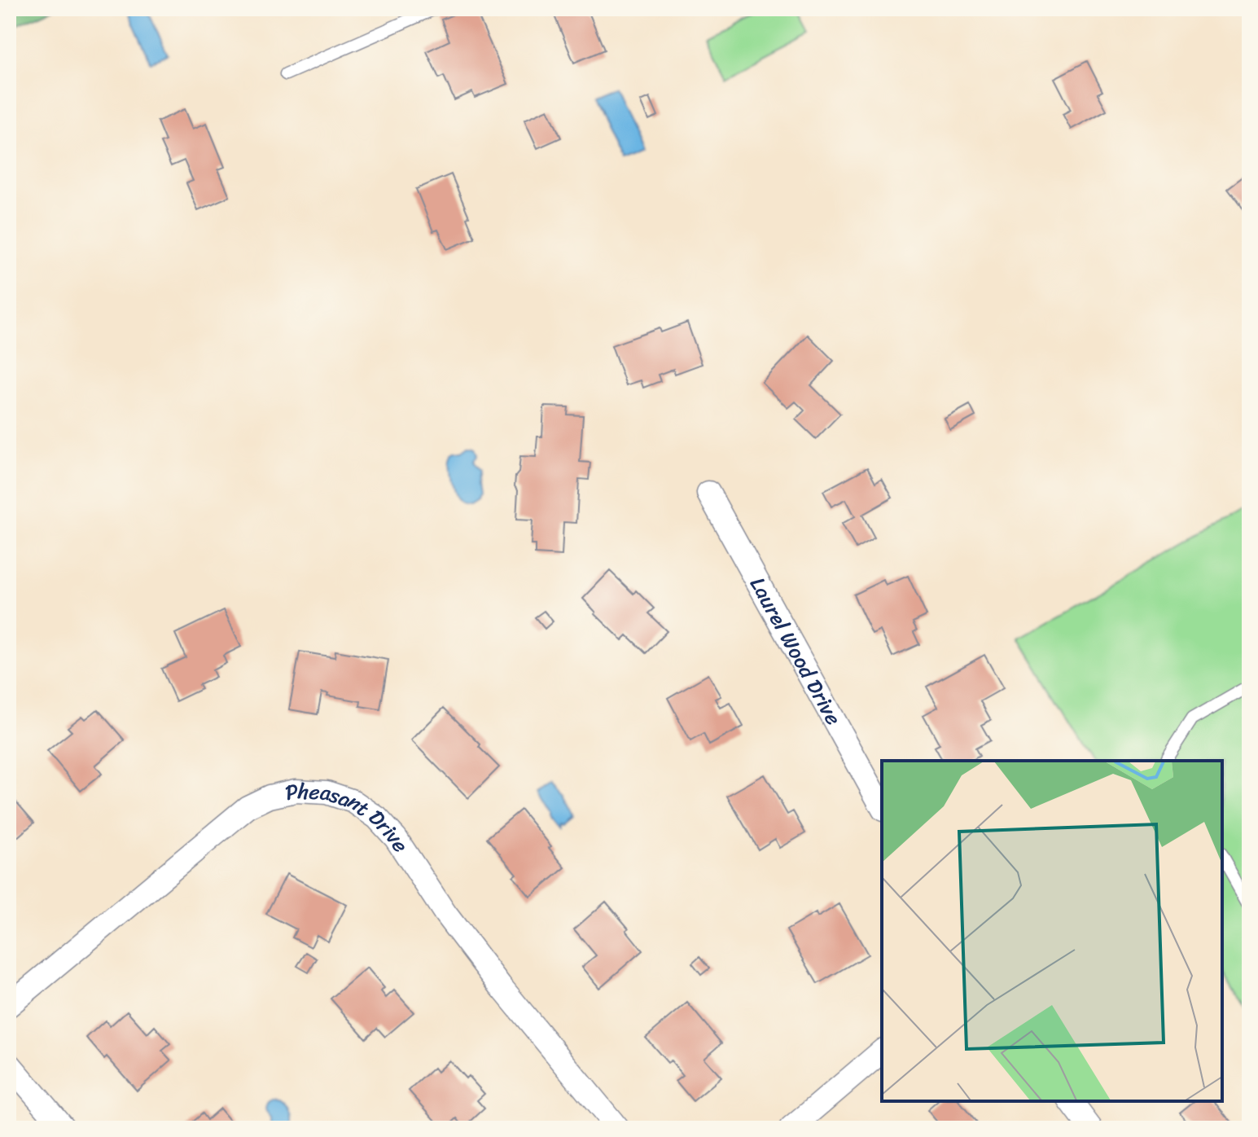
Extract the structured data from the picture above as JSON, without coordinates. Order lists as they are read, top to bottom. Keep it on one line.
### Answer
{"streets":{"street":["Laurel Wood Drive","Pheasant Drive"]}}
